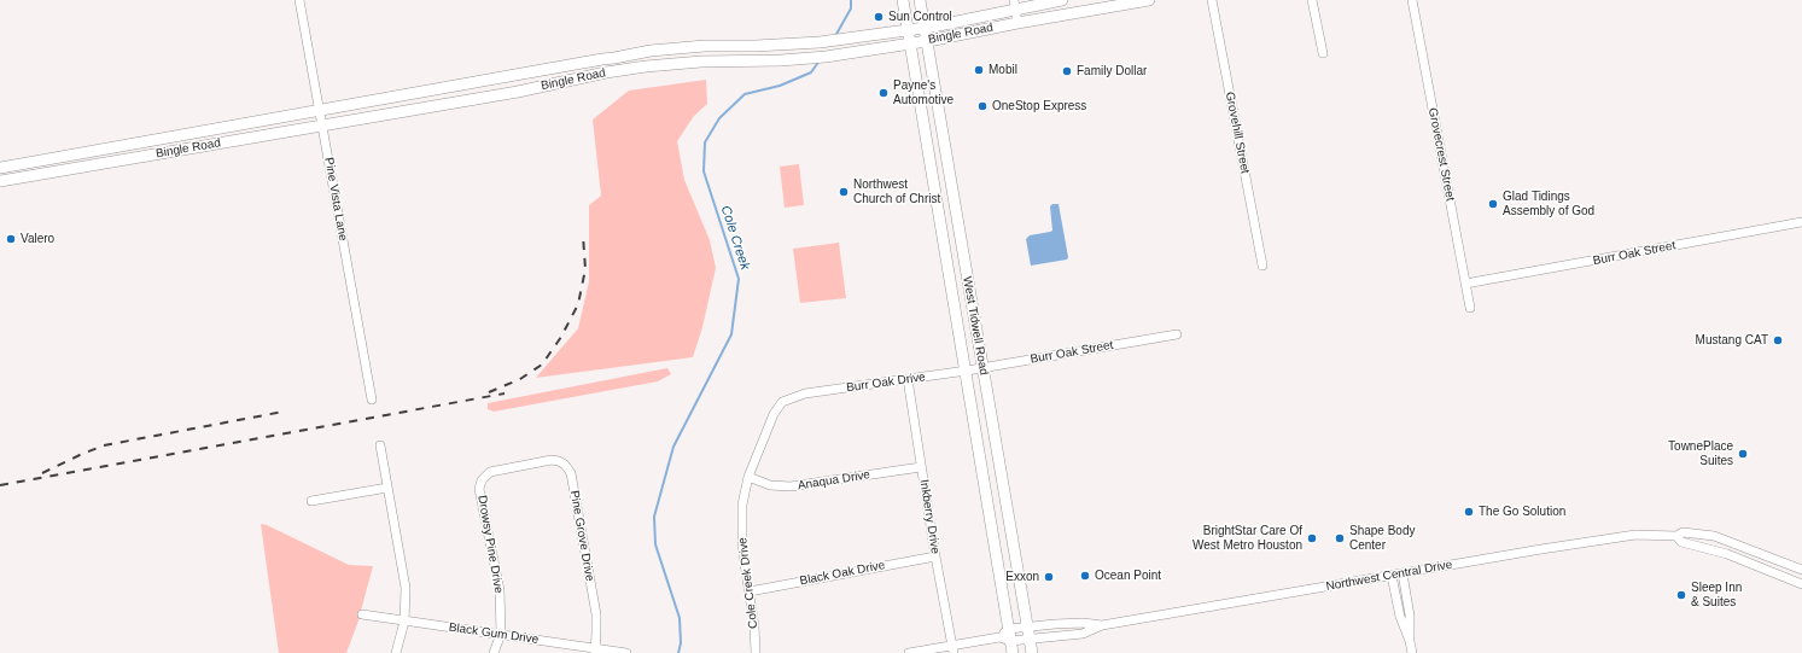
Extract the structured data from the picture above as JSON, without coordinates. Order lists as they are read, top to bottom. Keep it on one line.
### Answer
{"streets":{"main road":["Bingle Road","West Tidwell Road"],"street":["Grovehill Street","Grovecrest Street","Pine Vista Lane","Burr Oak Street","Burr Oak Drive","Anaqua Drive","Inkberry Drive","Pine Grove Drive","Drowsy Pine Drive","Black Oak Drive","Northwest Central Drive","Cole Creek Drive","Black Gum Drive"]},"crossings":[["Bingle Road","Pine Vista Lane"],["Bingle Road","West Tidwell Road"],["Grovecrest Street","Burr Oak Street"],["Burr Oak Street","West Tidwell Road"],["Burr Oak Street","Burr Oak Drive"],["West Tidwell Road","Burr Oak Drive"],["West Tidwell Road","Northwest Central Drive"],["Burr Oak Drive","Inkberry Drive"],["Burr Oak Drive","Cole Creek Drive"],["Anaqua Drive","Inkberry Drive"],["Anaqua Drive","Cole Creek Drive"],["Inkberry Drive","Black Oak Drive"],["Pine Grove Drive","Drowsy Pine Drive"],["Pine Grove Drive","Black Gum Drive"],["Drowsy Pine Drive","Black Gum Drive"],["Black Oak Drive","Cole Creek Drive"]],"water":["Cole Creek"],"places":["Sun Control","Mobil","Family Dollar","Payne's Automotive","OneStop Express","Northwest Church of Christ","Glad Tidings Assembly of God","Valero","Mustang CAT","TownePlace Suites","The Go Solution","BrightStar Care Of West Metro Houston","Shape Body Center","Ocean Point","Exxon","Sleep Inn & Suites"]}
